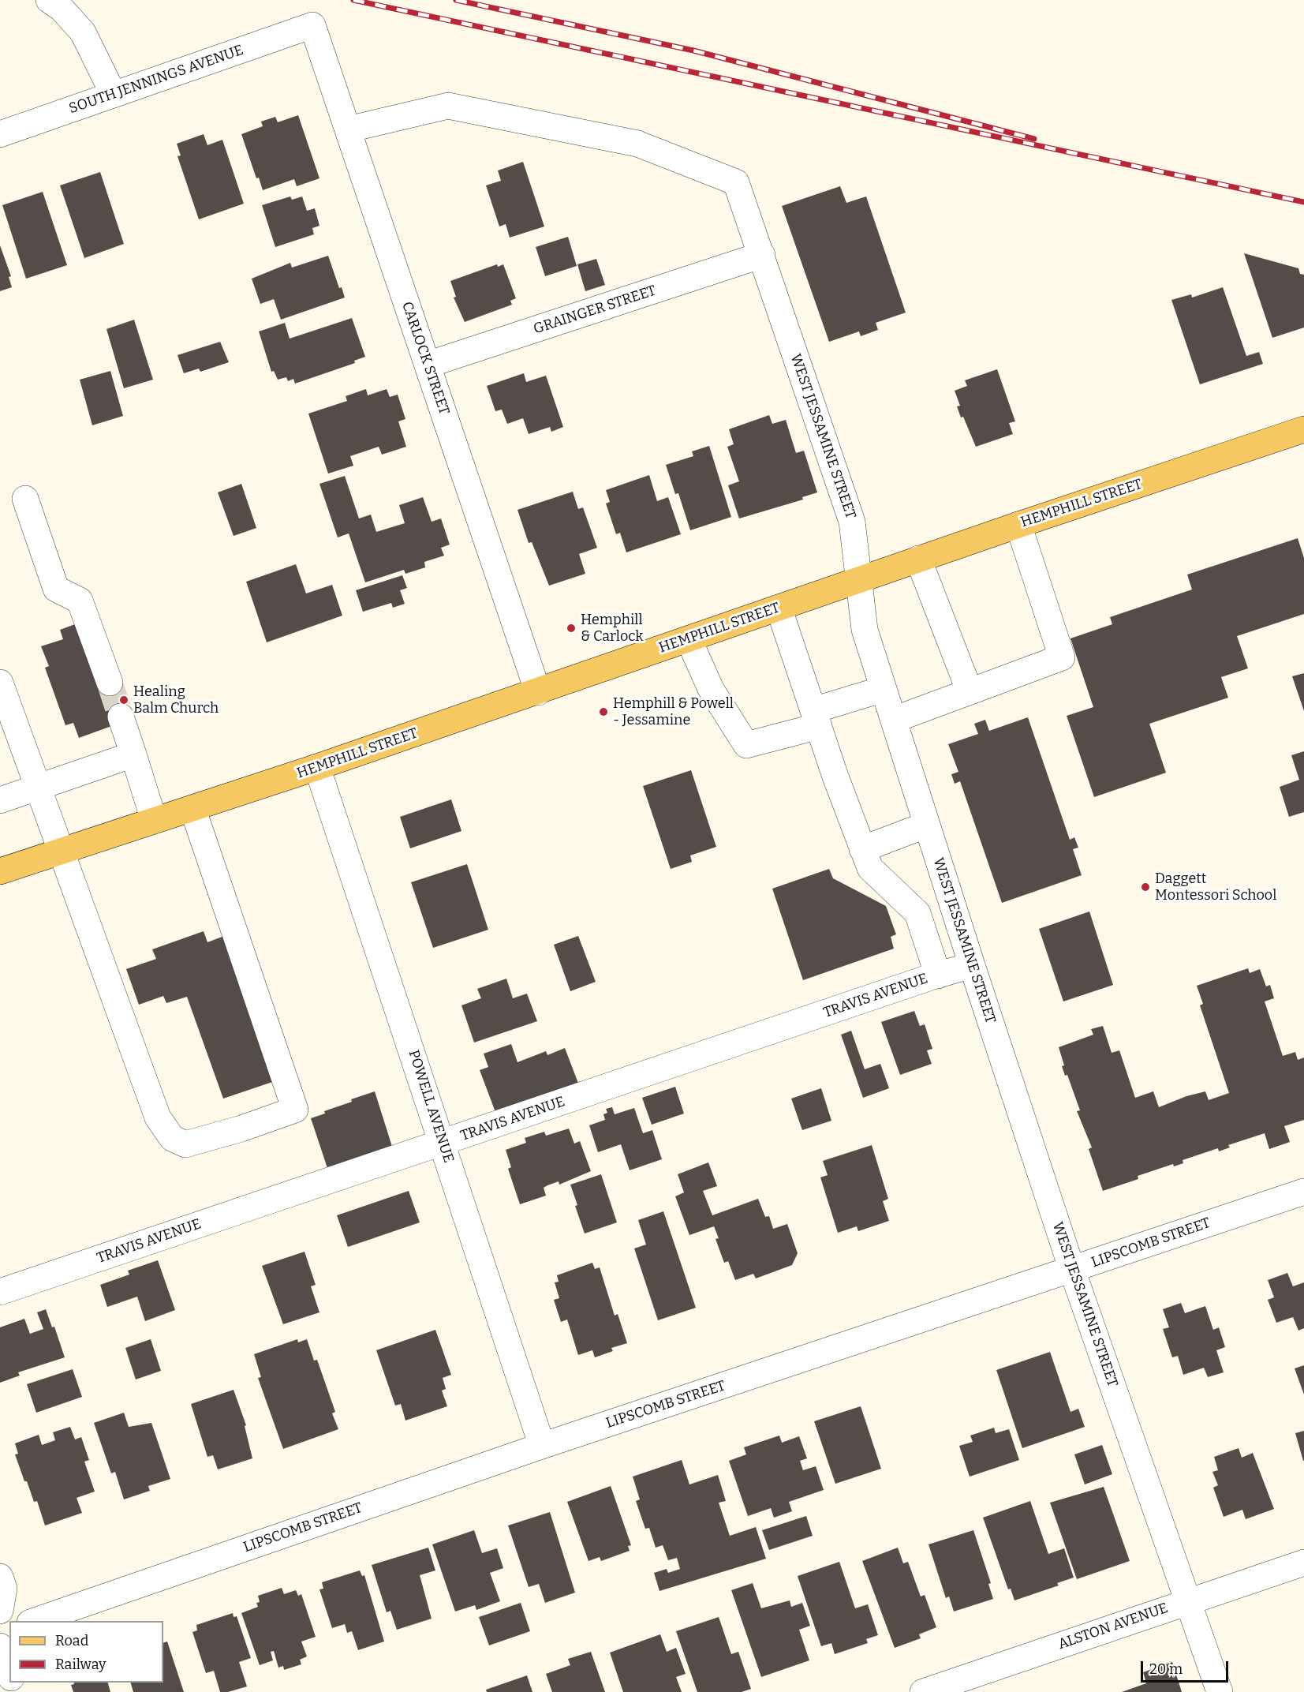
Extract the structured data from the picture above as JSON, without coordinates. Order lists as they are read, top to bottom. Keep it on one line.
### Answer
{"streets":{"main road":["HEMPHILL STREET"],"street":["SOUTH JENNINGS AVENUE","GRAINGER STREET","CARLOCK STREET","WEST JESSAMINE STREET","TRAVIS AVENUE","POWELL AVENUE","LIPSCOMB STREET","ALSTON AVENUE"]},"crossings":[["SOUTH JENNINGS AVENUE","CARLOCK STREET"],["GRAINGER STREET","CARLOCK STREET"],["GRAINGER STREET","WEST JESSAMINE STREET"],["CARLOCK STREET","WEST JESSAMINE STREET"],["CARLOCK STREET","HEMPHILL STREET"],["WEST JESSAMINE STREET","HEMPHILL STREET"],["WEST JESSAMINE STREET","TRAVIS AVENUE"],["WEST JESSAMINE STREET","LIPSCOMB STREET"],["WEST JESSAMINE STREET","ALSTON AVENUE"],["HEMPHILL STREET","POWELL AVENUE"],["TRAVIS AVENUE","POWELL AVENUE"],["POWELL AVENUE","LIPSCOMB STREET"]],"places":["Hemphill & Carlock","Healing Balm Church","Hemphill & Powell - Jessamine","Daggett Montessori School"],"legend":["Road","Railway"],"scale_bar":"20 m"}
